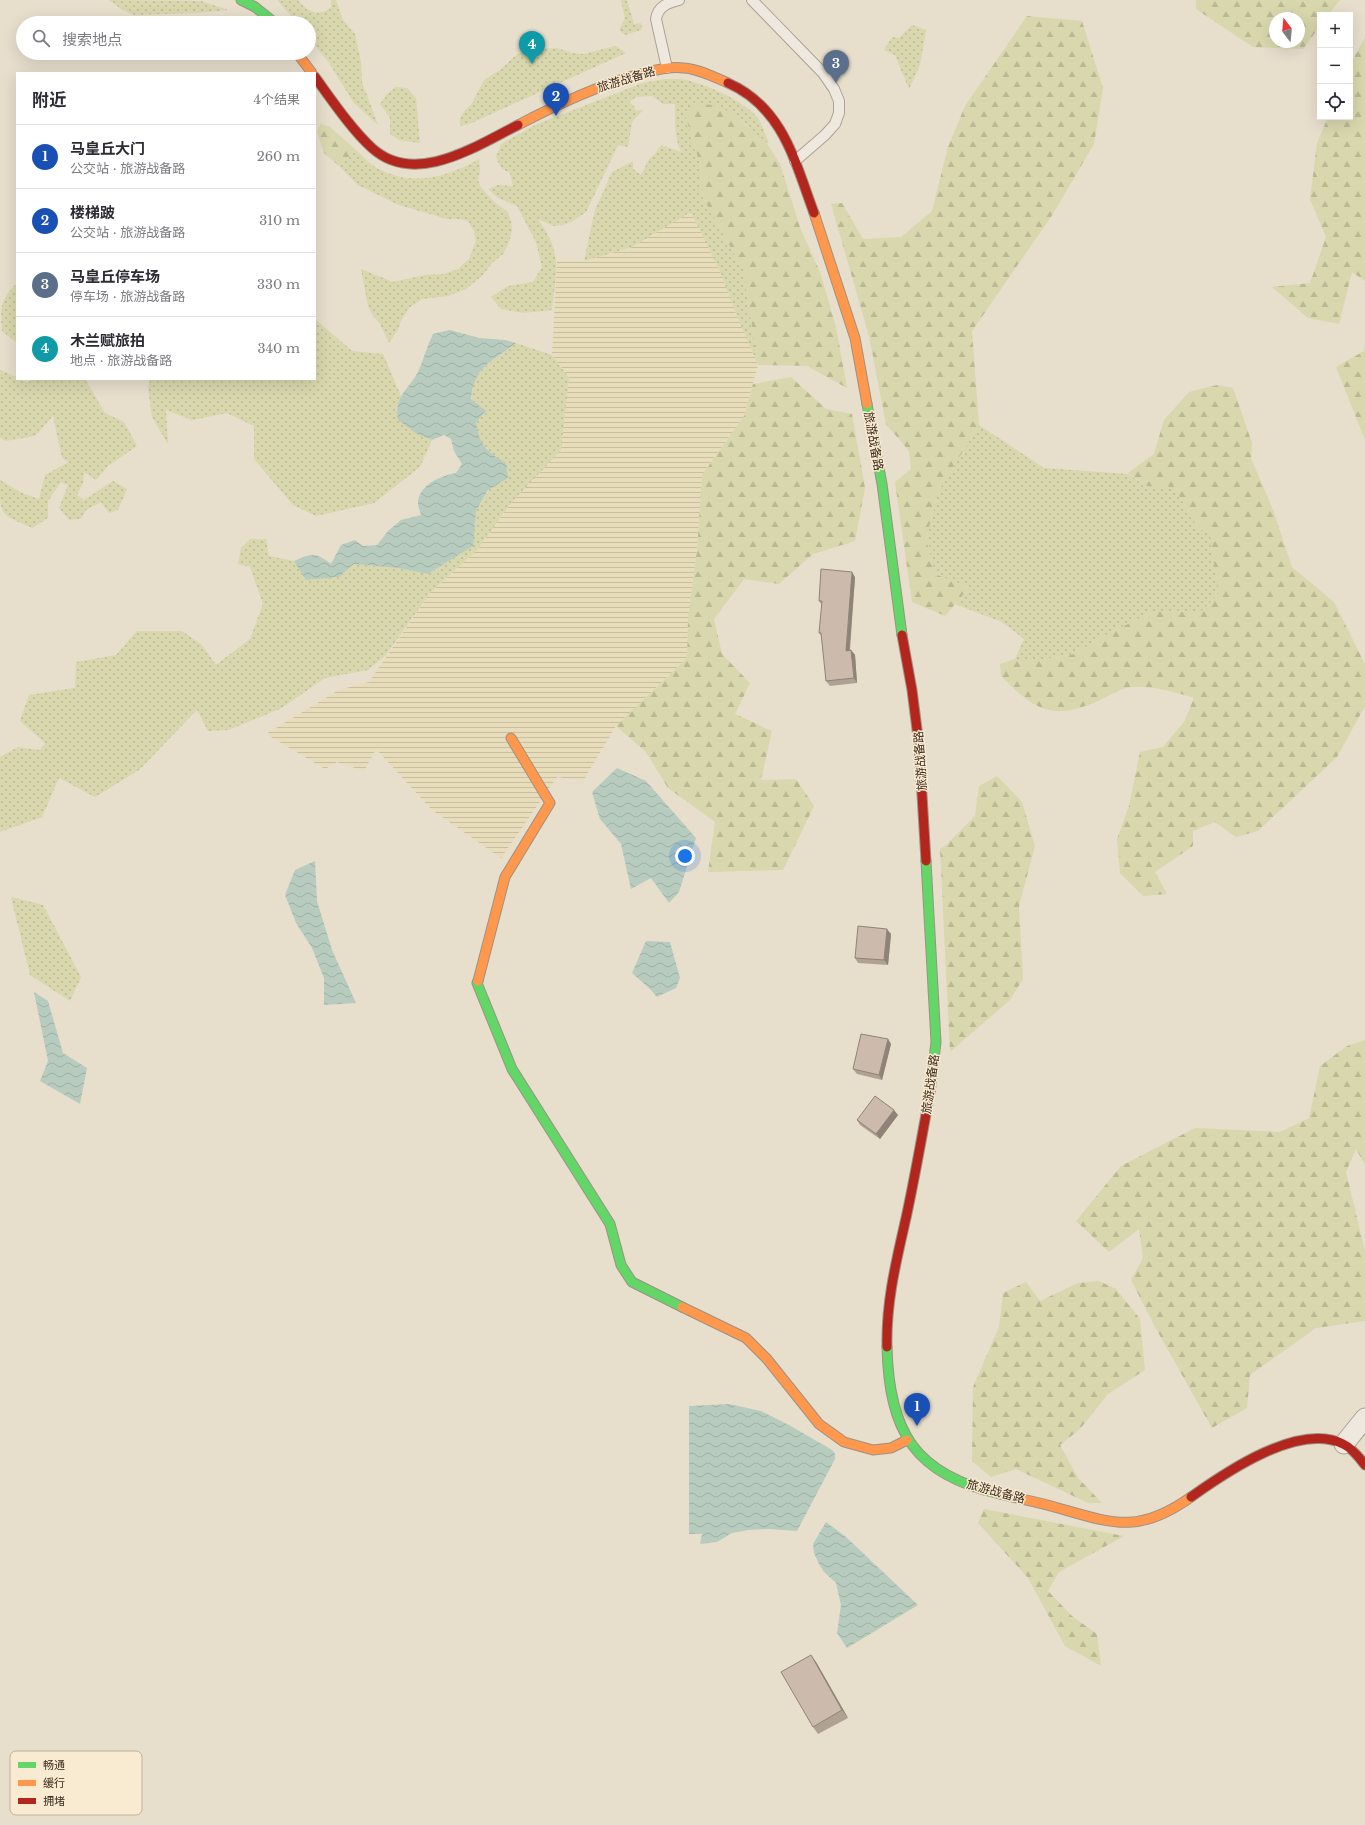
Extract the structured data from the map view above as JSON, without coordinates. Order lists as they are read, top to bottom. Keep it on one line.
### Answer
{"streets":{"street":["旅游战备路"]},"legend":["畅通","缓行","拥堵"],"north":"top","page":{"map_buttons":["+","−"],"search":"搜索地点","pins":["4","3","2","1"],"heading":["附近","4个结果"],"list":[{"mark":"1","name":"马皇丘大门","note":"公交站 · 旅游战备路","value":"260 m"},{"mark":"2","name":"楼梯跛","note":"公交站 · 旅游战备路","value":"310 m"},{"mark":"3","name":"马皇丘停车场","note":"停车场 · 旅游战备路","value":"330 m"},{"mark":"4","name":"木兰赋旅拍","note":"地点 · 旅游战备路","value":"340 m"}]}}
